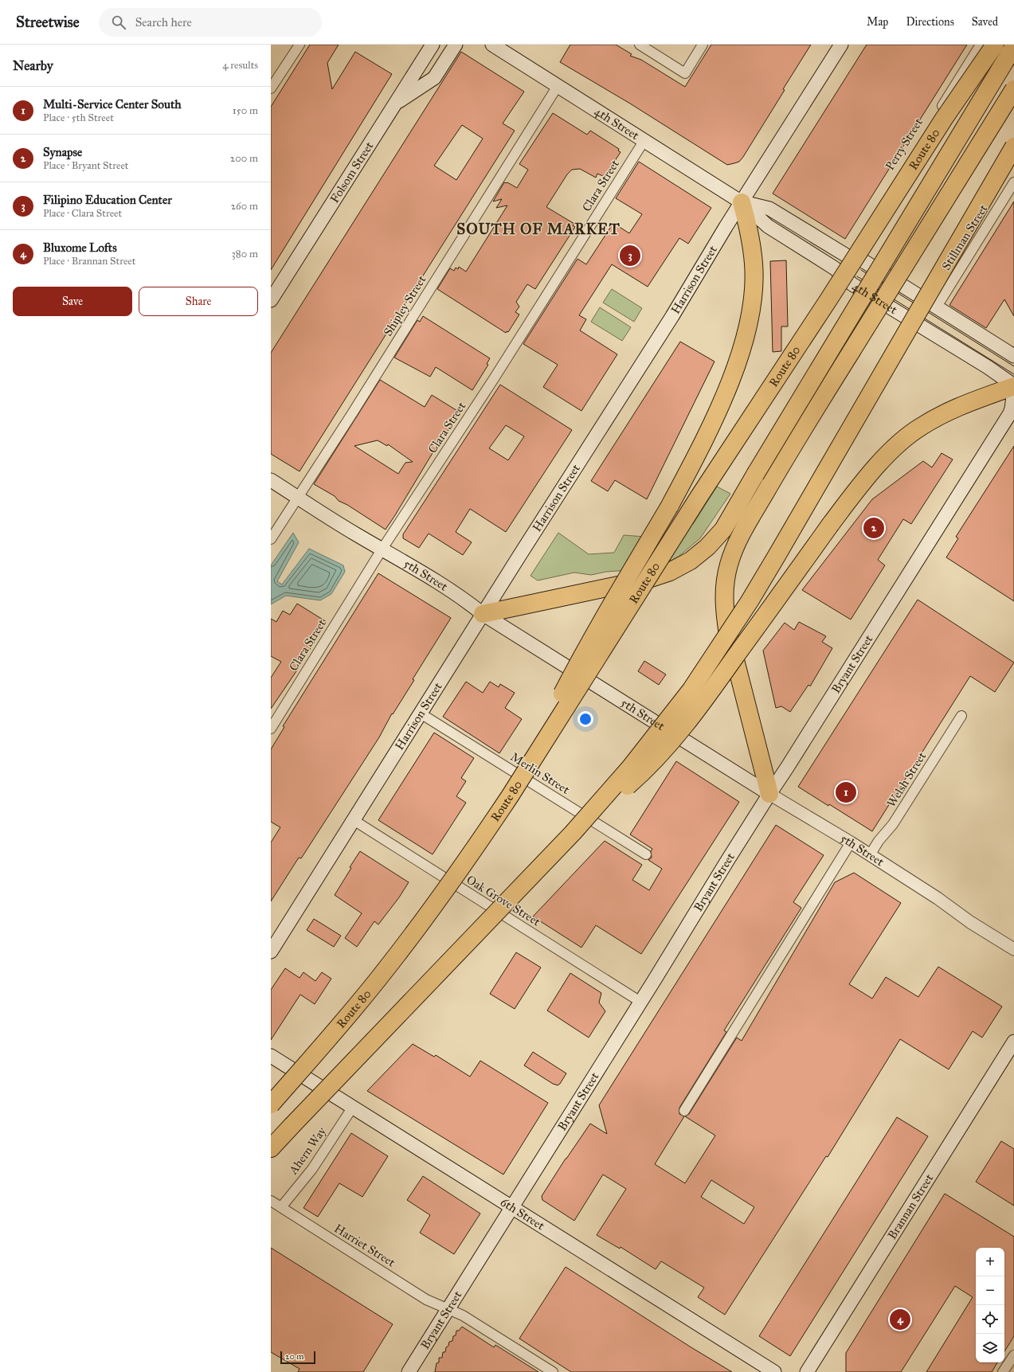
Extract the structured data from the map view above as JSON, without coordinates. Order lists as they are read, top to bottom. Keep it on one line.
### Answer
{"streets":{"highway":["Route 80"],"main road":["4th Street","Folsom Street","Harrison Street","5th Street","Bryant Street","Brannan Street","6th Street"],"street":["Perry Street","Clara Street","Stillman Street","Shipley Street","Merlin Street","Welsh Street","Oak Grove Street","Ahern Way","Harriet Street"]},"crossings":[["4th Street","Perry Street"],["4th Street","Clara Street"],["4th Street","Stillman Street"],["4th Street","Harrison Street"],["4th Street","Shipley Street"],["Clara Street","5th Street"],["Harrison Street","5th Street"],["Harrison Street","Merlin Street"],["Harrison Street","Oak Grove Street"],["Shipley Street","5th Street"],["5th Street","Bryant Street"],["5th Street","Welsh Street"],["Bryant Street","Oak Grove Street"],["Bryant Street","6th Street"],["Bryant Street","Harriet Street"],["Ahern Way","6th Street"],["Ahern Way","Harriet Street"]],"districts":["SOUTH OF MARKET"],"scale_bar":"20 m","page":{"header":"Streetwise","search":"Search here","nav":["Map","Directions","Saved"],"heading":["Nearby","4 results"],"list":[{"mark":"1","name":"Multi-Service Center South","note":"Place · 5th Street","value":"150 m"},{"mark":"2","name":"Synapse","note":"Place · Bryant Street","value":"200 m"},{"mark":"3","name":"Filipino Education Center","note":"Place · Clara Street","value":"260 m"},{"mark":"4","name":"Bluxome Lofts","note":"Place · Brannan Street","value":"380 m"}],"pins":["3","2","1","4"],"buttons":["Save","Share"],"map_buttons":["+","−"],"scale":"20 m"}}
